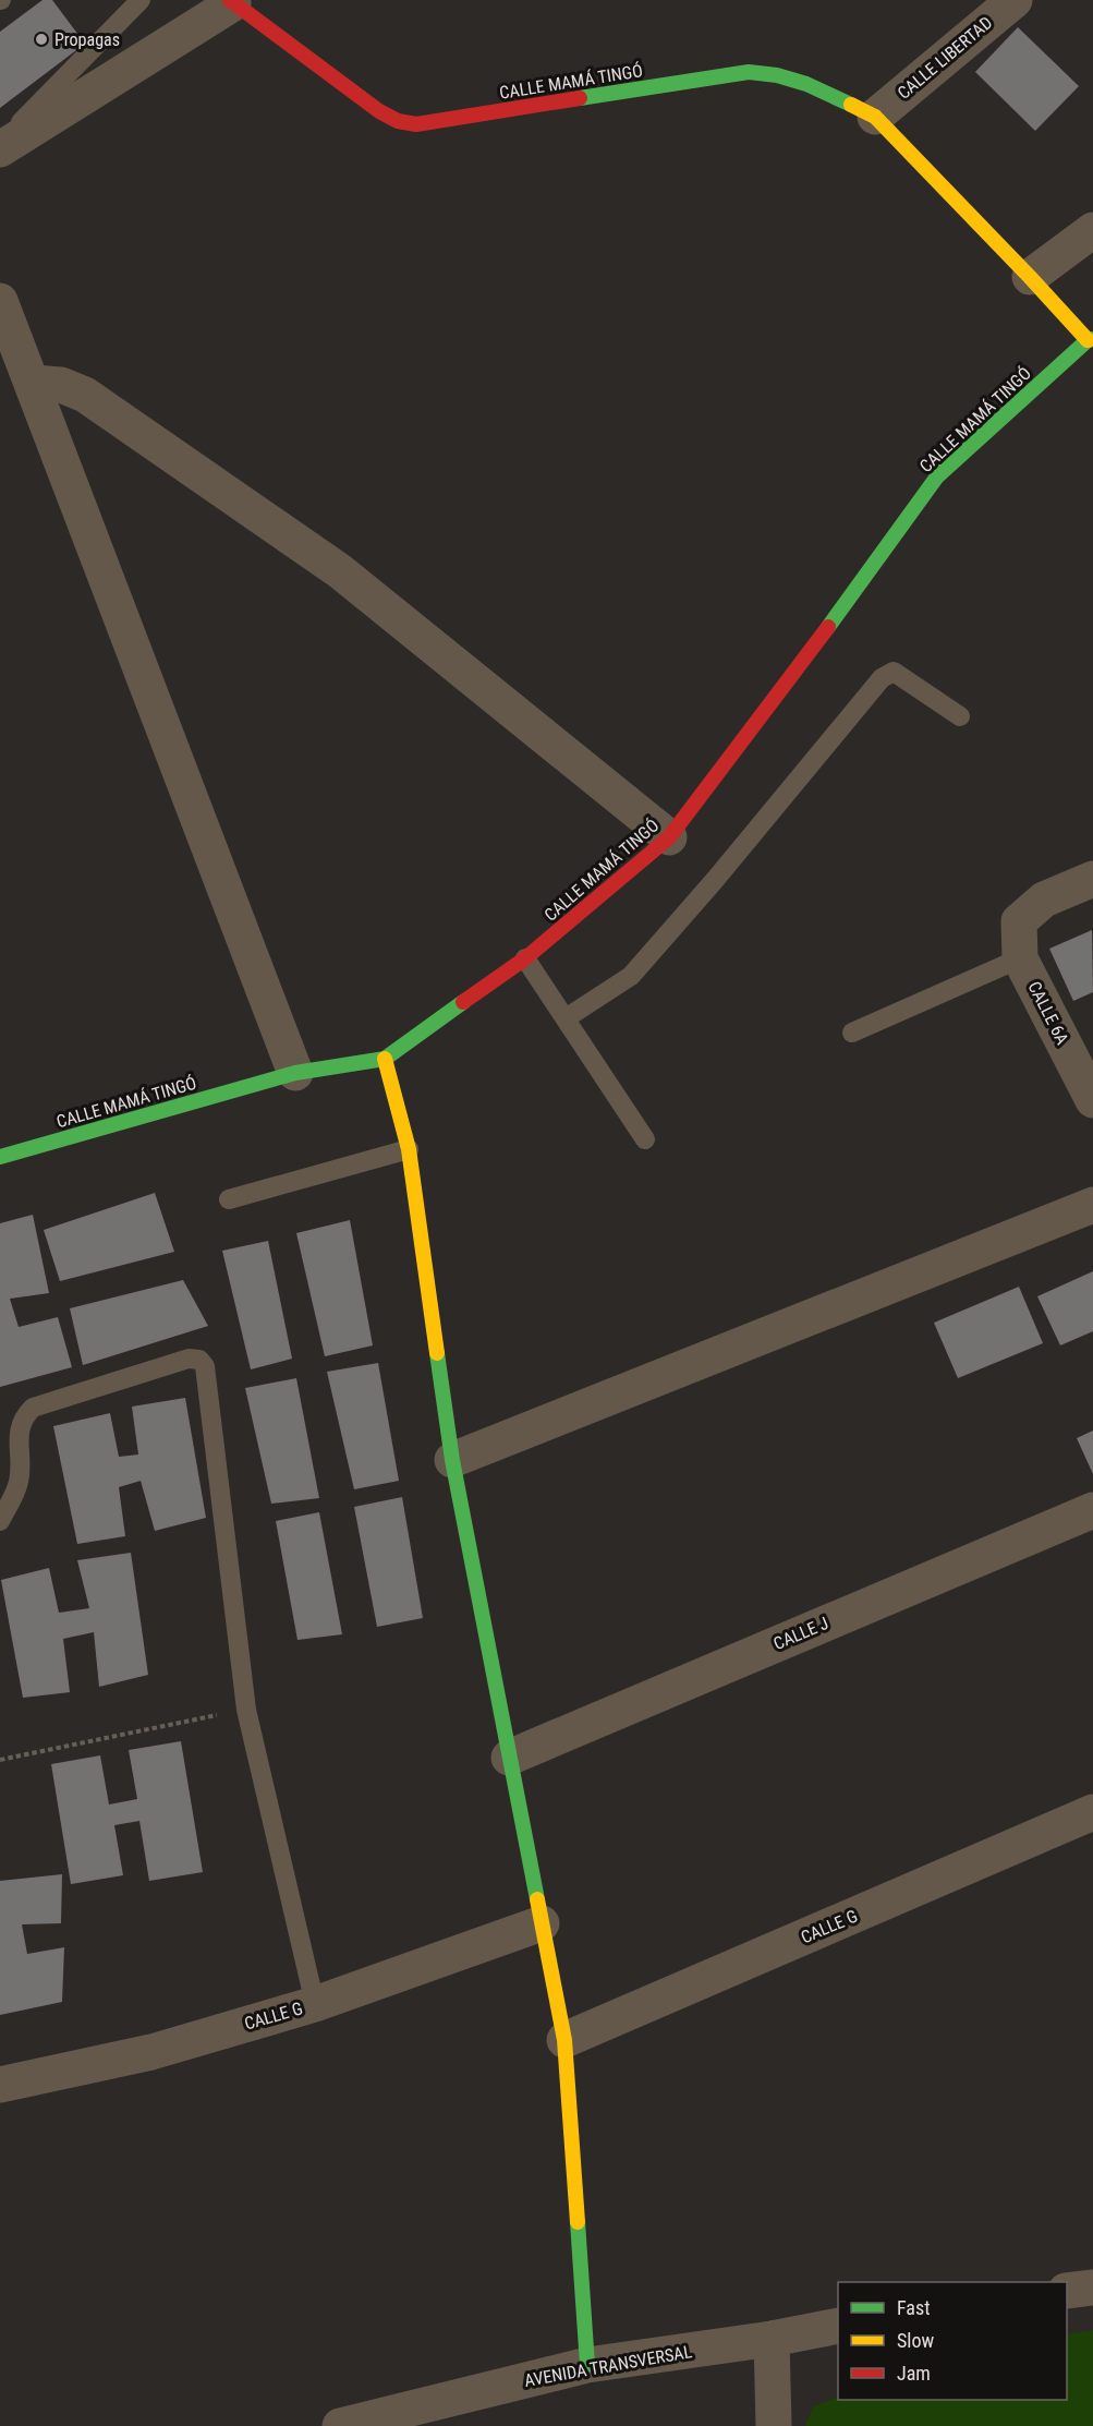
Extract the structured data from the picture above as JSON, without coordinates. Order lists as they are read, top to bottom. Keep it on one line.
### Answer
{"streets":{"street":["CALLE LIBERTAD","CALLE MAMÁ TINGÓ","CALLE 6A","CALLE J","CALLE G","AVENIDA TRANSVERSAL"]},"crossings":[["CALLE LIBERTAD","CALLE MAMÁ TINGÓ"]],"places":["Propagas"],"legend":["Fast","Slow","Jam"]}
